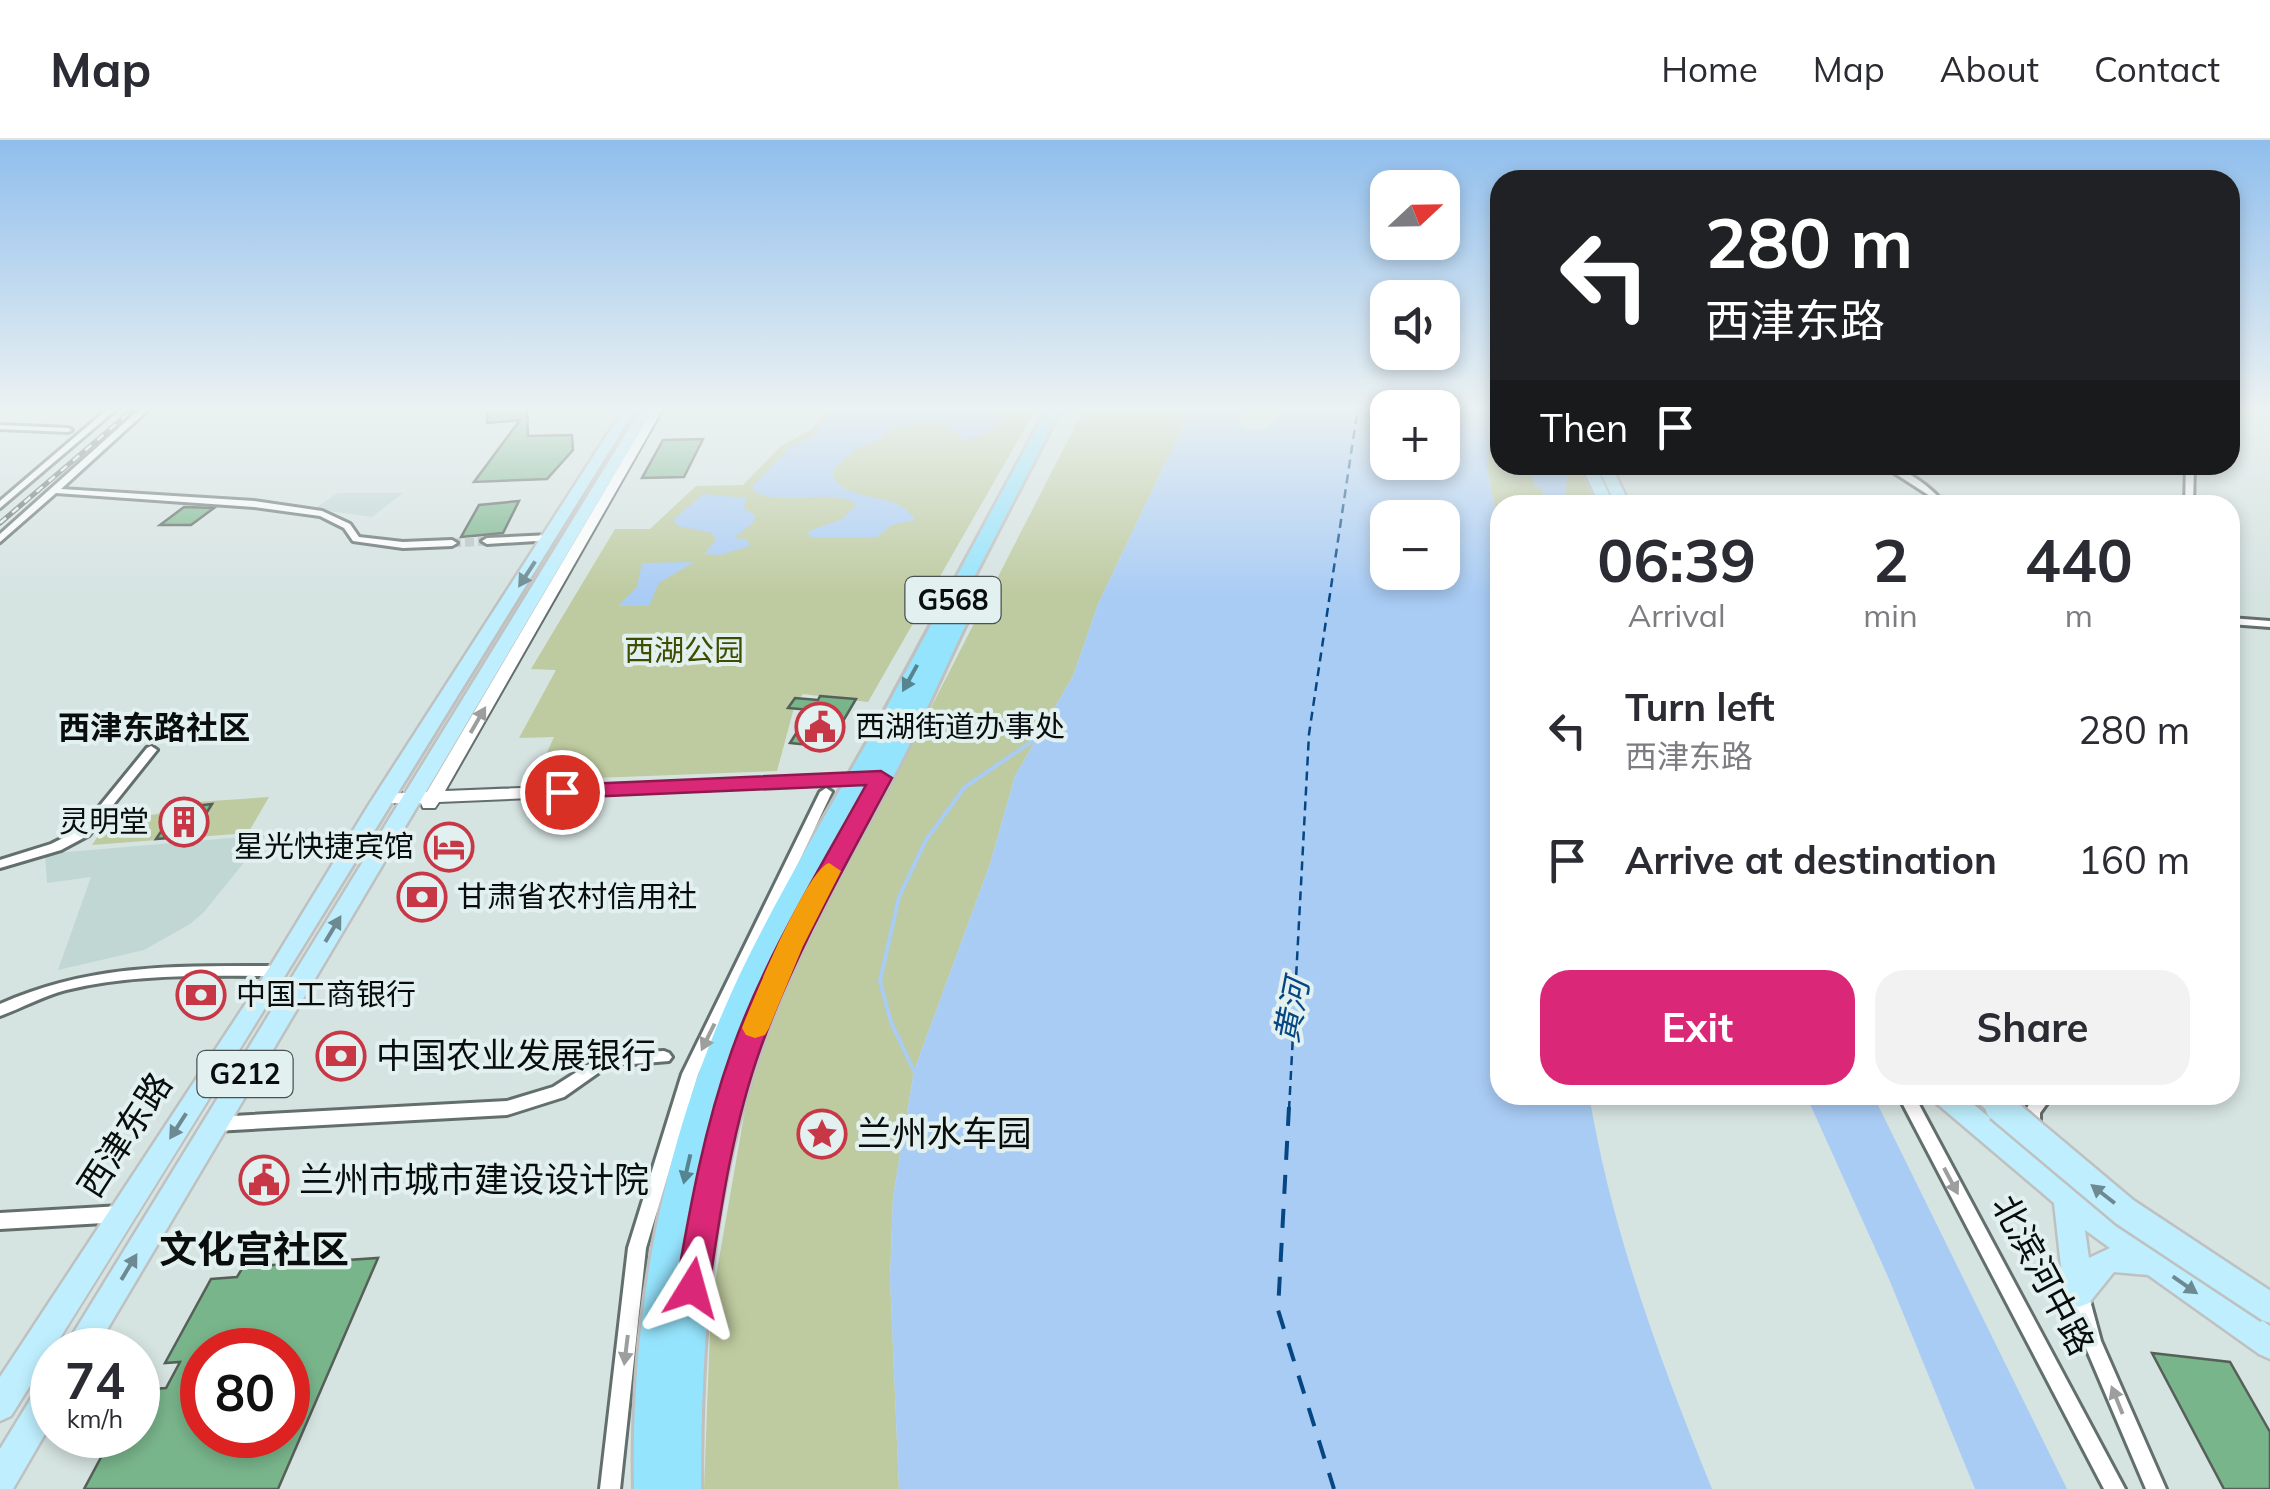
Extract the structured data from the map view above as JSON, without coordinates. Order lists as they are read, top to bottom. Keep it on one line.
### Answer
{"streets":{"highway":["G568"],"main road":["G212","西津东路","北滨河中路"]},"districts":["西津东路社区","文化宫社区"],"water":["黄河"],"parks":["西湖公园"],"places":{"public building":["西湖街道办事处","兰州市城市建设设计院"],"building":["灵明堂"],"hotel":["星光快捷宾馆"],"bank":["甘肃省农村信用社","中国工商银行","中国农业发展银行"],"place":["兰州水车园"]},"north":"right","page":{"header":"Map","nav":["Home","Map","About","Contact"],"map_buttons":["+","−"],"turn":["280 m","西津东路"],"then":"Then","eta":["06:39","Arrival","2","min","440","m"],"list":[{"name":"Turn left","note":"西津东路","value":"280 m"},{"name":"Arrive at destination","value":"160 m"}],"buttons":["Exit","Share"],"speed":"74 km/h","limit":"80"}}
